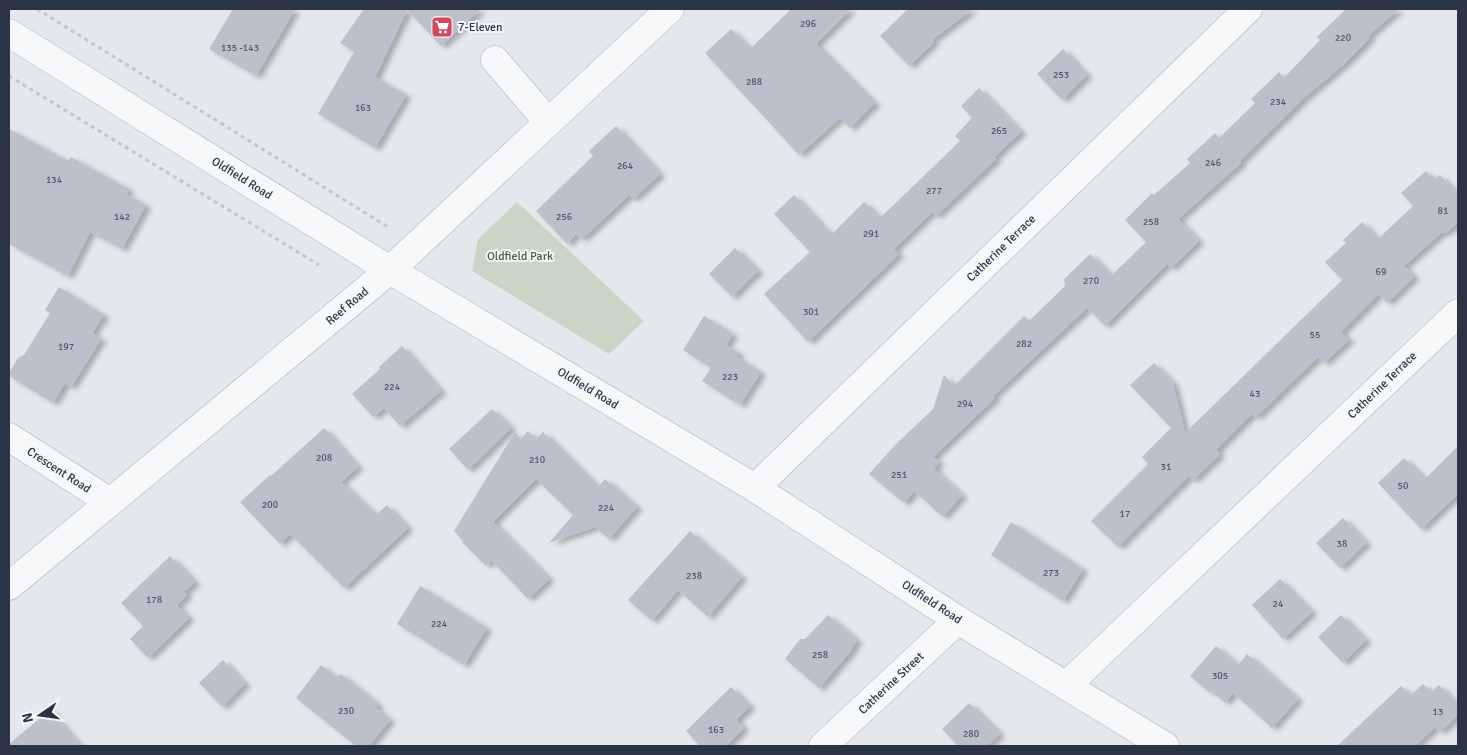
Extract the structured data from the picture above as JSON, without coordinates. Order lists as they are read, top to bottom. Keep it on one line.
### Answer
{"streets":{"street":["Oldfield Road","Catherine Terrace","Reef Road","Crescent Road","Catherine Street"]},"crossings":[["Oldfield Road","Catherine Terrace"],["Oldfield Road","Reef Road"],["Oldfield Road","Catherine Street"],["Reef Road","Crescent Road"]],"parks":["Oldfield Park"],"places":{"supermarket":["7-Eleven"]},"house_numbers":["296","220","135 -143","253","288","234","163","265","246","264","134","277","81","142","256","258","291","69","270","301","55","282","197","223","224","43","294","208","210","31","251","50","200","224","17","38","273","238","178","24","224","258","305","230","13","163","280"],"north":"left"}
